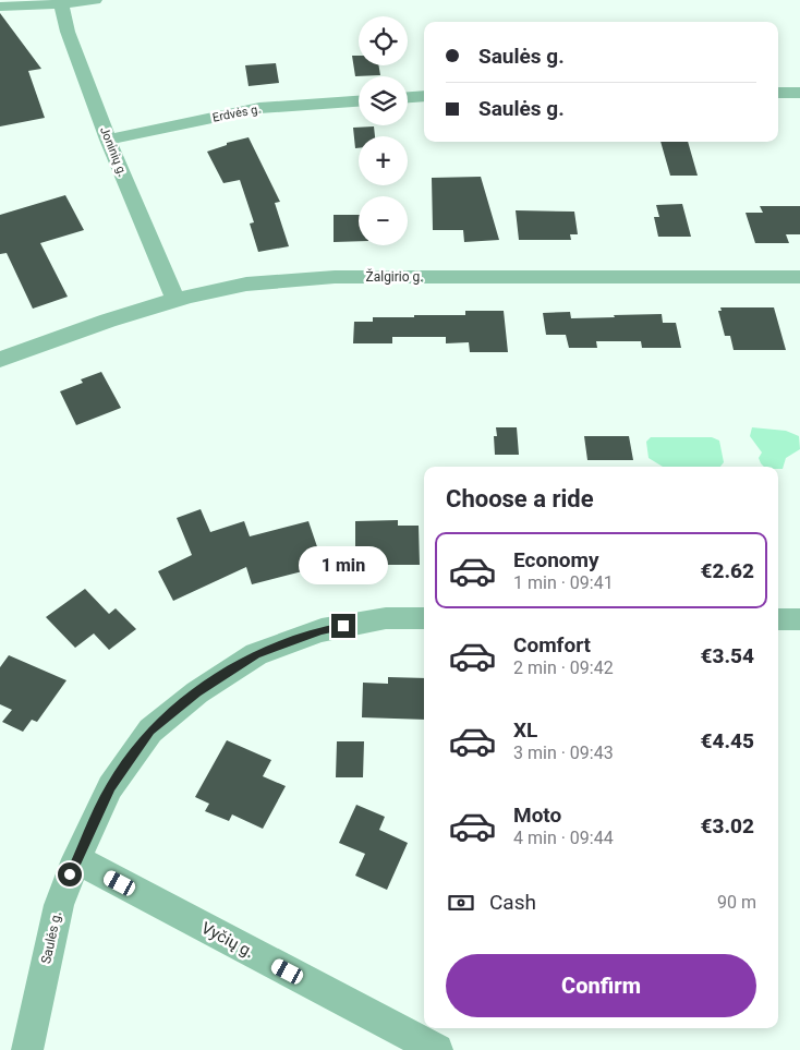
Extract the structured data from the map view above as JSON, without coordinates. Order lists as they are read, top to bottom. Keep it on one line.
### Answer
{"streets":{"street":["Erdvės g.","Joninių g.","Žalgirio g.","Saulės g.","Vyčių g."]},"crossings":[["Erdvės g.","Joninių g."],["Joninių g.","Žalgirio g."],["Saulės g.","Vyčių g."]],"page":{"map_buttons":["+","−"],"banner":["Saulės g.","Saulės g."],"heading":"Choose a ride","list":[{"name":"Economy","note":"1 min · 09:41","value":"€2.62"},{"name":"Comfort","note":"2 min · 09:42","value":"€3.54"},{"name":"XL","note":"3 min · 09:43","value":"€4.45"},{"name":"Moto","note":"4 min · 09:44","value":"€3.02"}],"bubble":"1 min","pay":["Cash","90 m"],"buttons":"Confirm"}}
